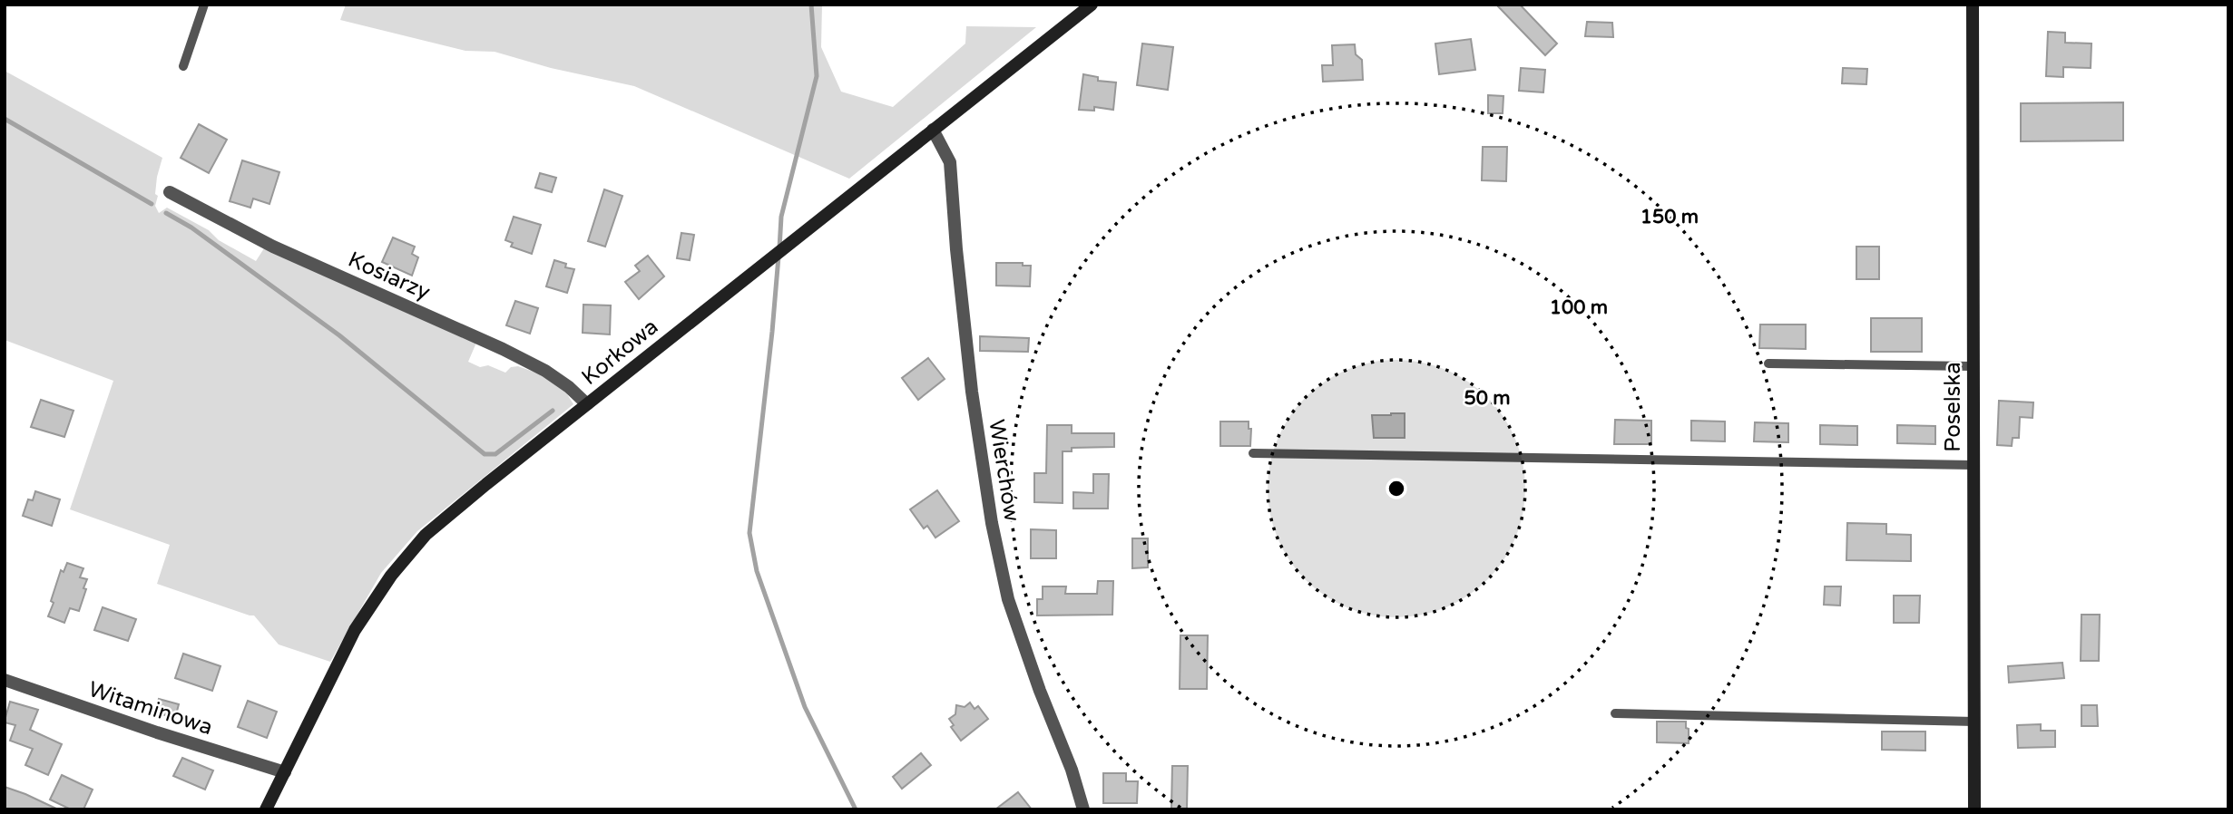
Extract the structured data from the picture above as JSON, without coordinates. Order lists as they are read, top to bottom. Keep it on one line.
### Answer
{"streets":{"street":["Kosiarzy","Korkowa","Poselska","Wierchów","Witaminowa"]},"crossings":[["Kosiarzy","Korkowa"],["Korkowa","Wierchów"],["Korkowa","Witaminowa"]],"rings":["150 m","100 m","50 m"]}
